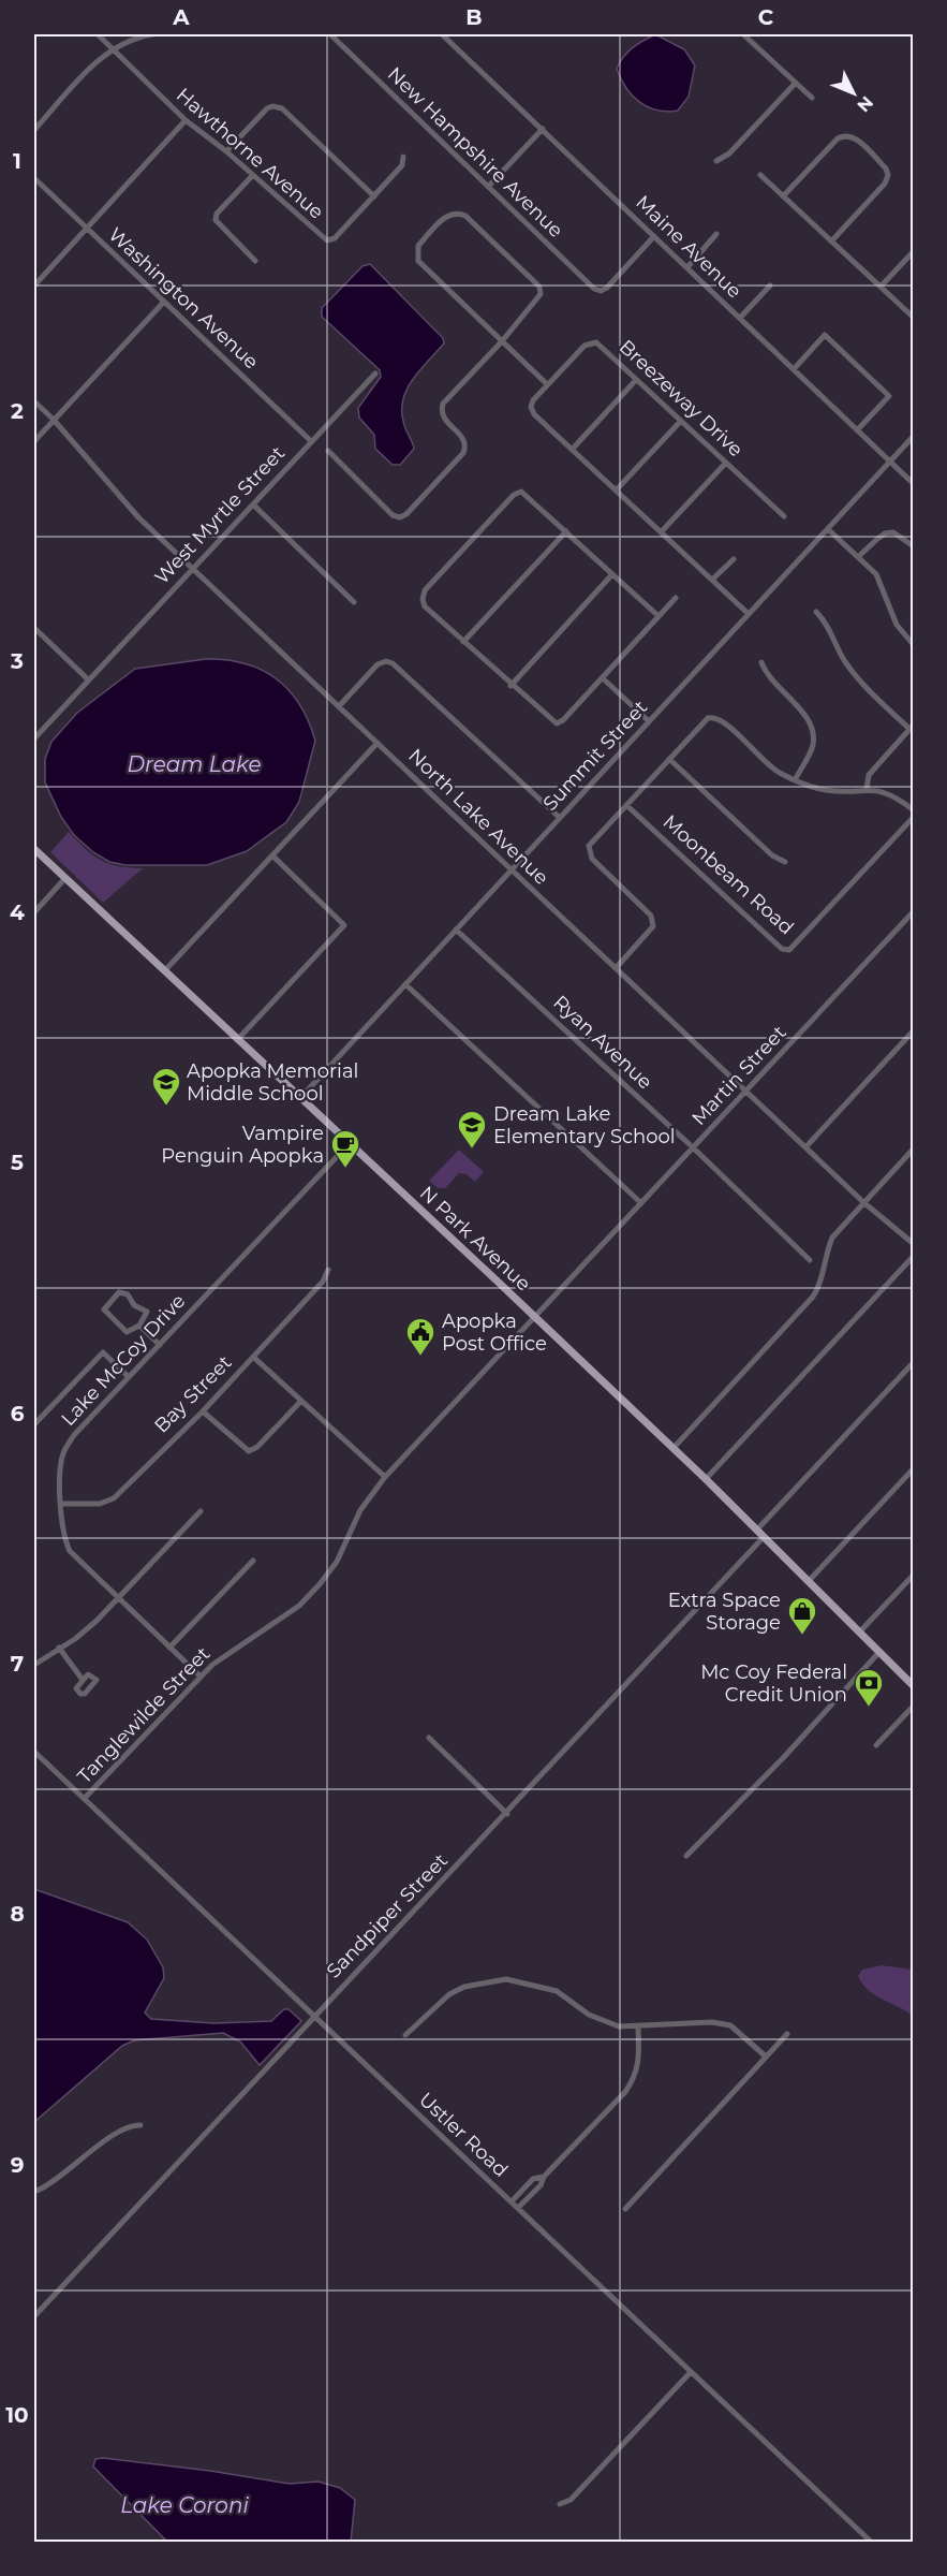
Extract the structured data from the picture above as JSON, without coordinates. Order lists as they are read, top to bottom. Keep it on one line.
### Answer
{"streets":{"main road":["N Park Avenue"],"street":["New Hampshire Avenue","Hawthorne Avenue","Maine Avenue","Washington Avenue","Breezeway Drive","West Myrtle Street","Summit Street","North Lake Avenue","Moonbeam Road","Ryan Avenue","Martin Street","Lake McCoy Drive","Bay Street","Tanglewilde Street","Sandpiper Street","Ustler Road"]},"crossings":[["New Hampshire Avenue","Maine Avenue"],["Maine Avenue","Summit Street"],["Washington Avenue","West Myrtle Street"],["West Myrtle Street","North Lake Avenue"],["Summit Street","North Lake Avenue"],["Summit Street","Ryan Avenue"],["Summit Street","N Park Avenue"],["North Lake Avenue","Martin Street"],["Ryan Avenue","Martin Street"],["Martin Street","N Park Avenue"],["Martin Street","Tanglewilde Street"],["N Park Avenue","Lake McCoy Drive"],["N Park Avenue","Tanglewilde Street"],["N Park Avenue","Sandpiper Street"],["Lake McCoy Drive","Bay Street"],["Lake McCoy Drive","Tanglewilde Street"],["Tanglewilde Street","Ustler Road"],["Sandpiper Street","Ustler Road"]],"water":["Dream Lake","Lake Coroni"],"places":{"school or university":["Apopka Memorial Middle School","Dream Lake Elementary School"],"cafe":["Vampire Penguin Apopka"],"public building":["Apopka Post Office"],"shop":["Extra Space Storage"],"bank":["Mc Coy Federal Credit Union"]},"north":"bottom right","grid":{"columns":["A","B","C"],"rows":["1","2","3","4","5","6","7","8","9","10"]}}
